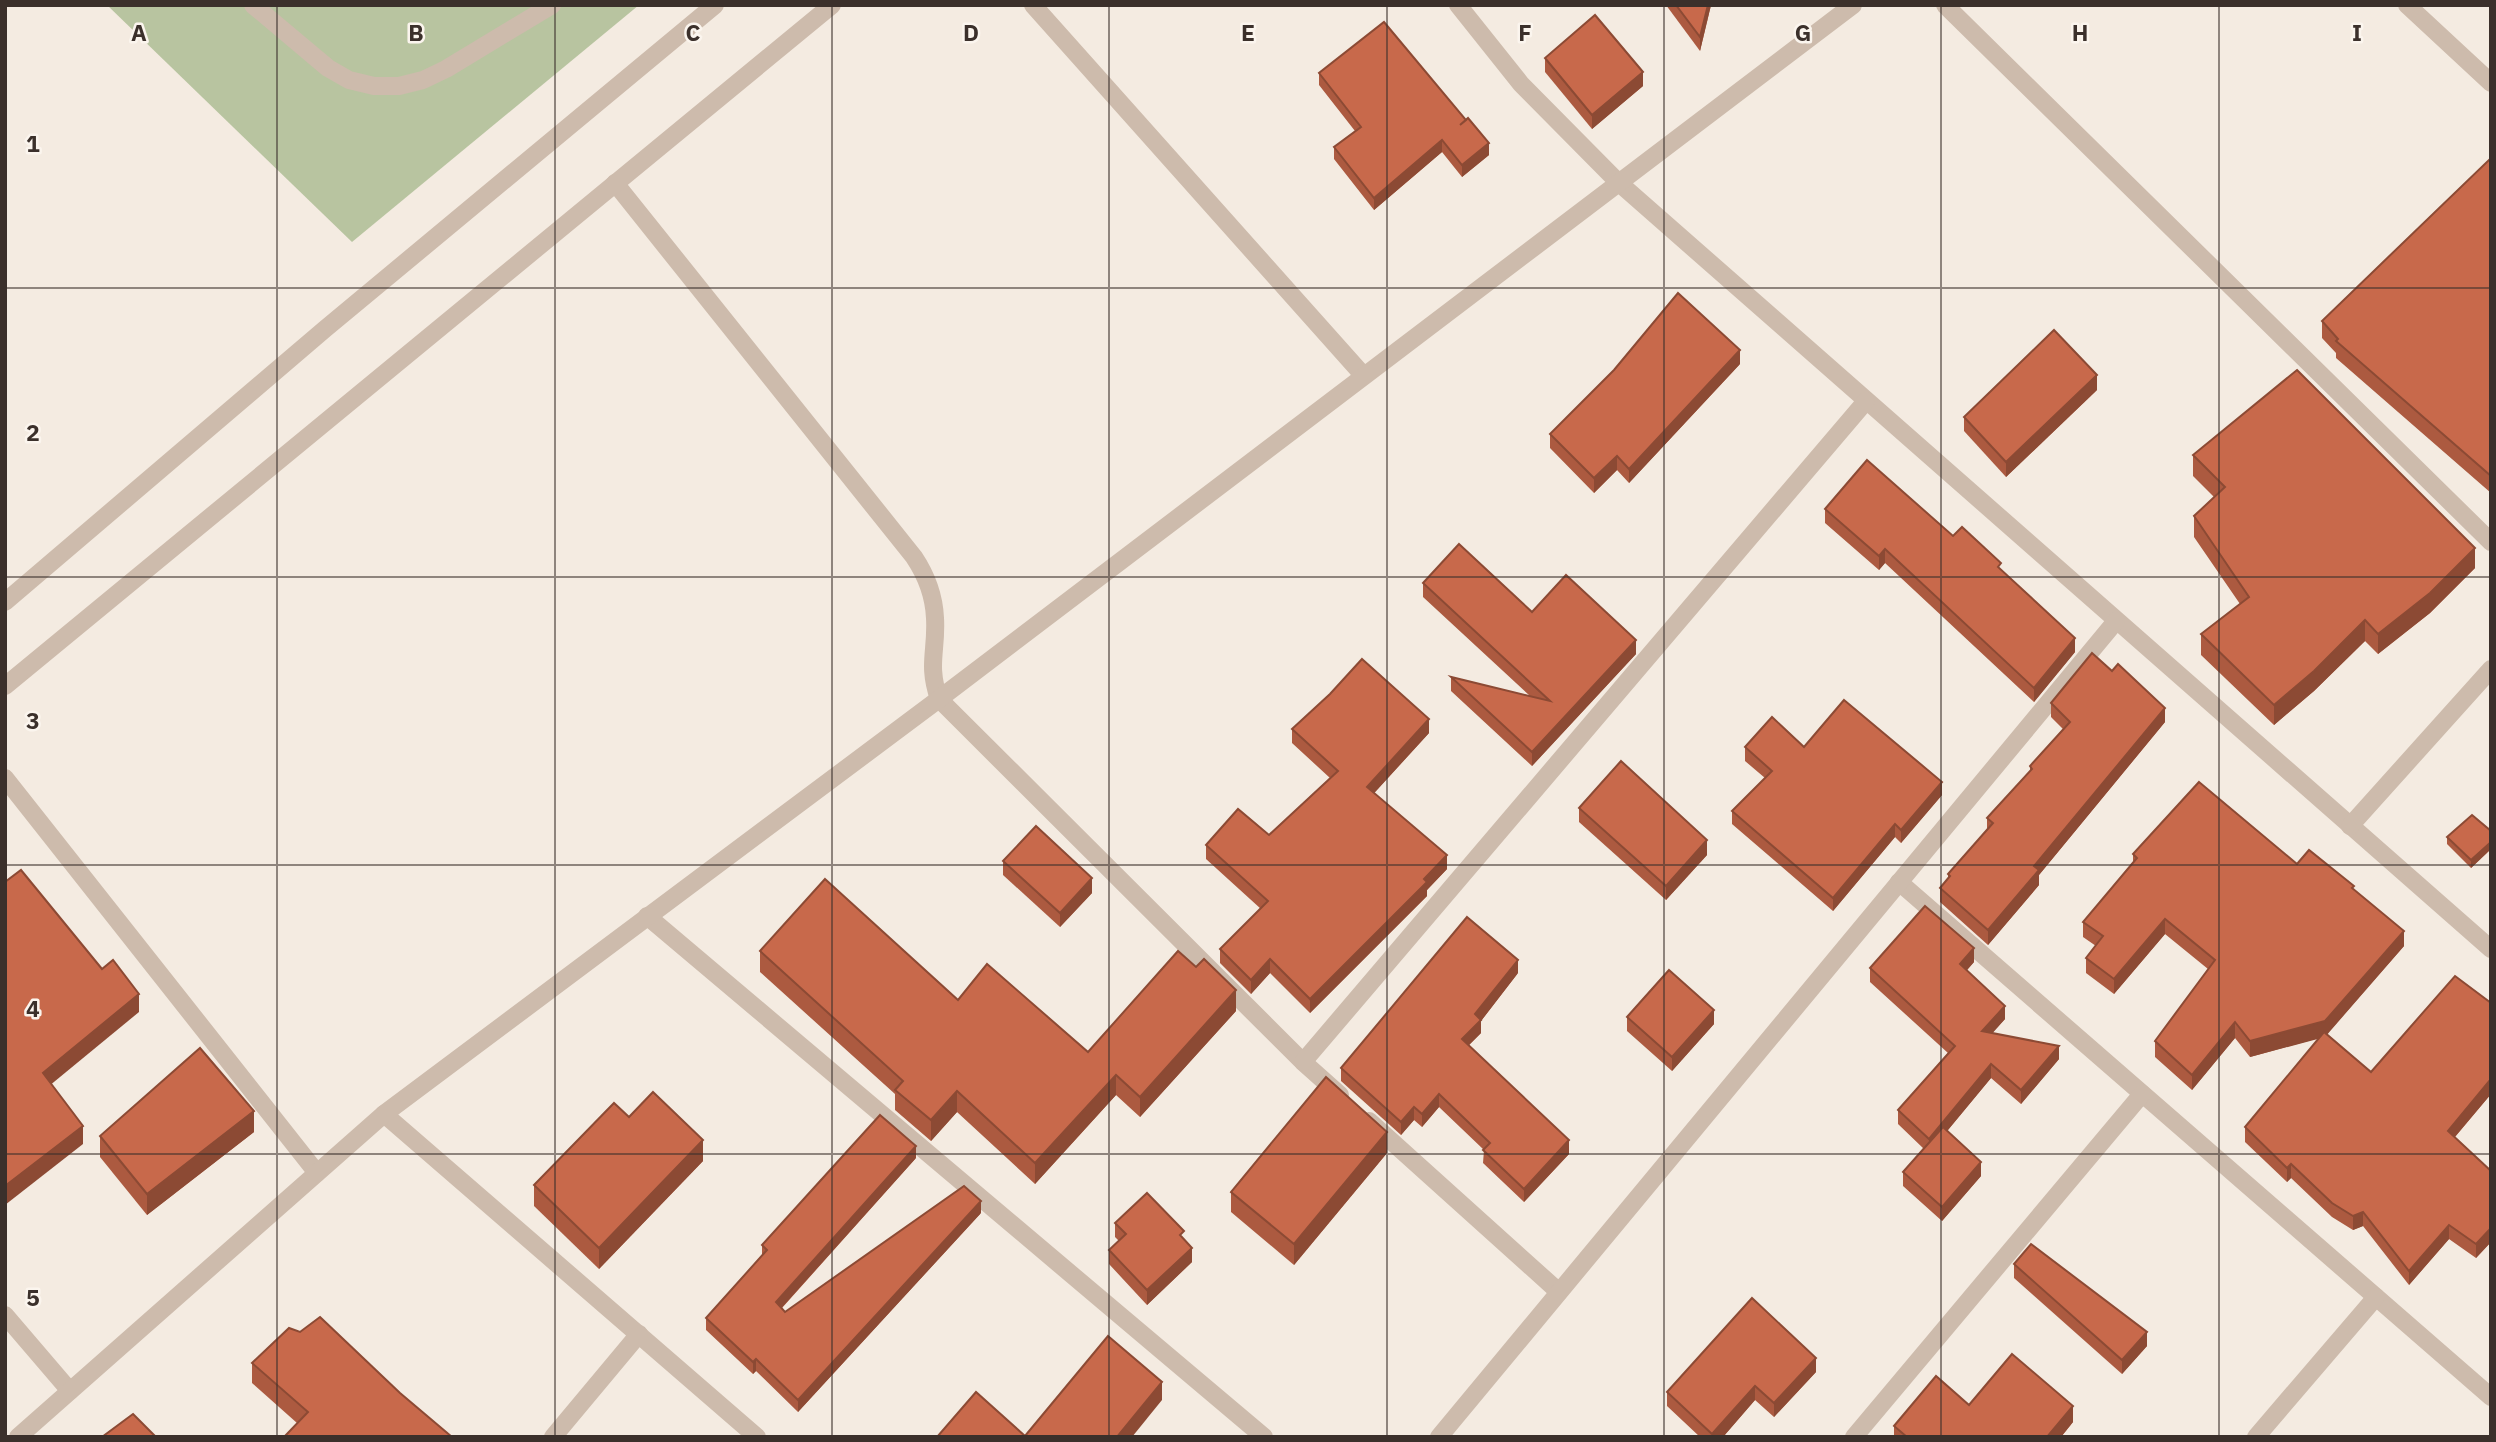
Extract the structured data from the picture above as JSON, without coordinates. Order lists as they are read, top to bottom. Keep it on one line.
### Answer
{"grid":{"columns":["A","B","C","D","E","F","G","H","I"],"rows":["1","2","3","4","5"]}}
